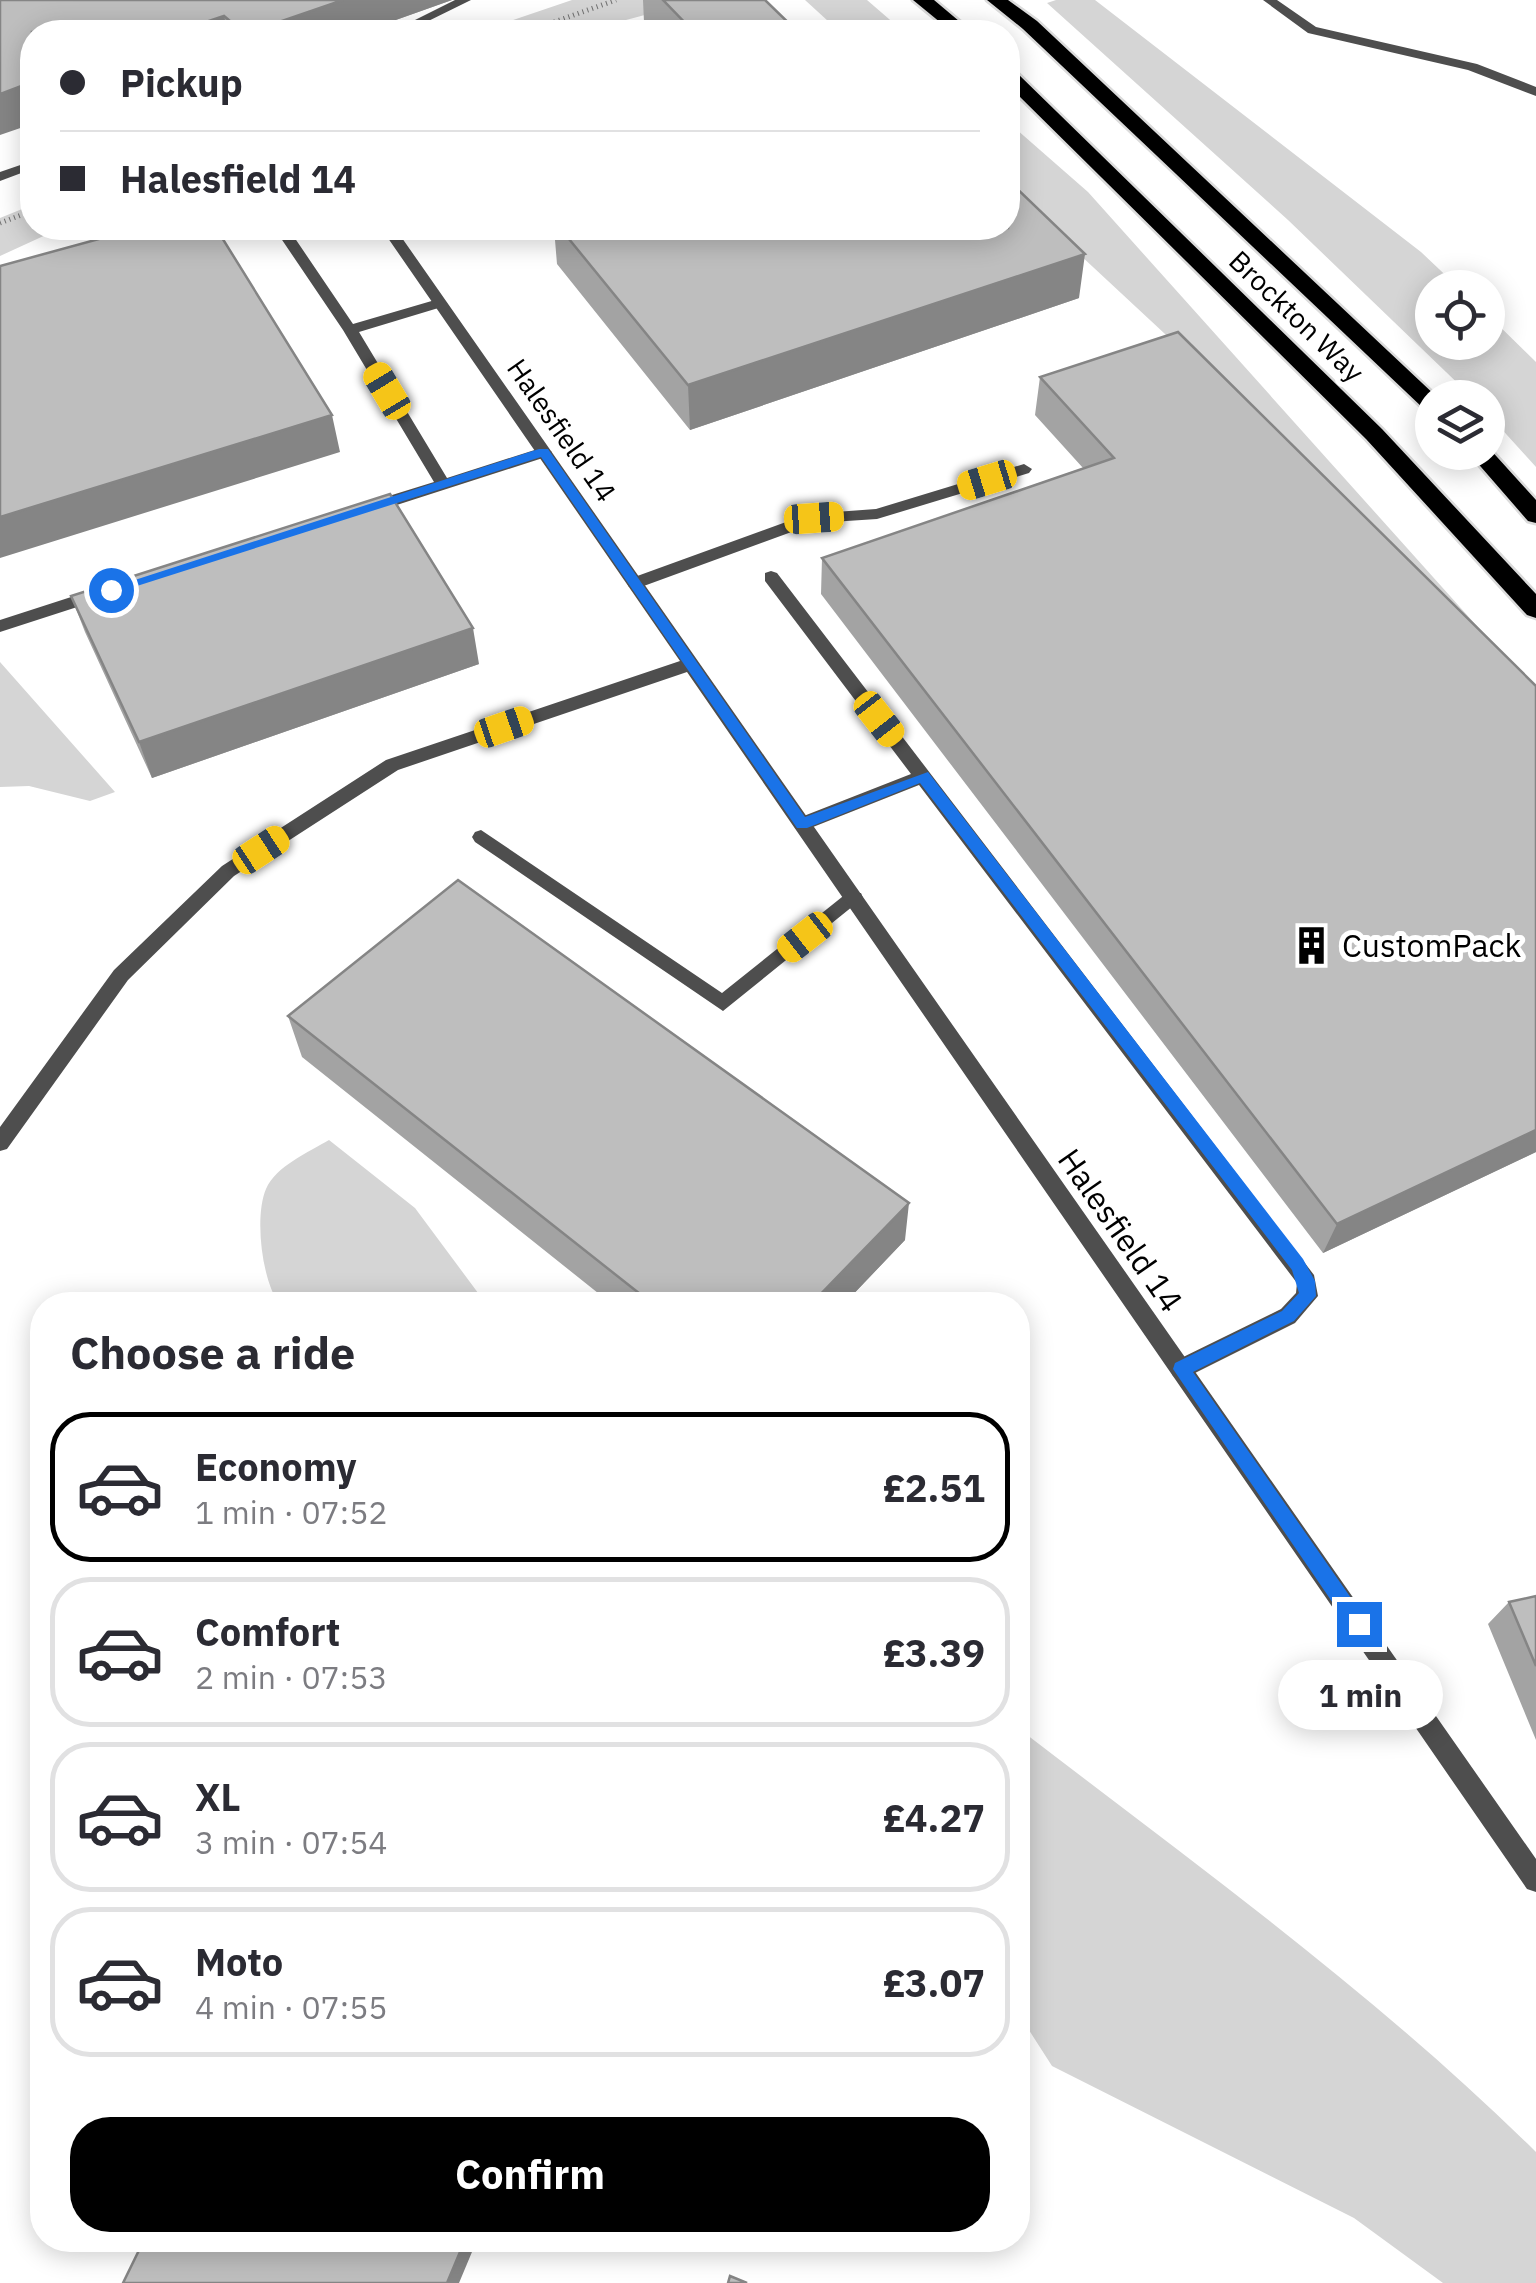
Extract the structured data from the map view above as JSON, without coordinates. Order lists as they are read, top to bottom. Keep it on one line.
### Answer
{"streets":{"highway":["Brockton Way"],"street":["Halesfield 14"]},"places":{"building":["CustomPack"]},"page":{"banner":["Pickup","Halesfield 14"],"heading":"Choose a ride","list":[{"name":"Economy","note":"1 min · 07:52","value":"£2.51"},{"name":"Comfort","note":"2 min · 07:53","value":"£3.39"},{"name":"XL","note":"3 min · 07:54","value":"£4.27"},{"name":"Moto","note":"4 min · 07:55","value":"£3.07"}],"bubble":"1 min","buttons":"Confirm"}}
